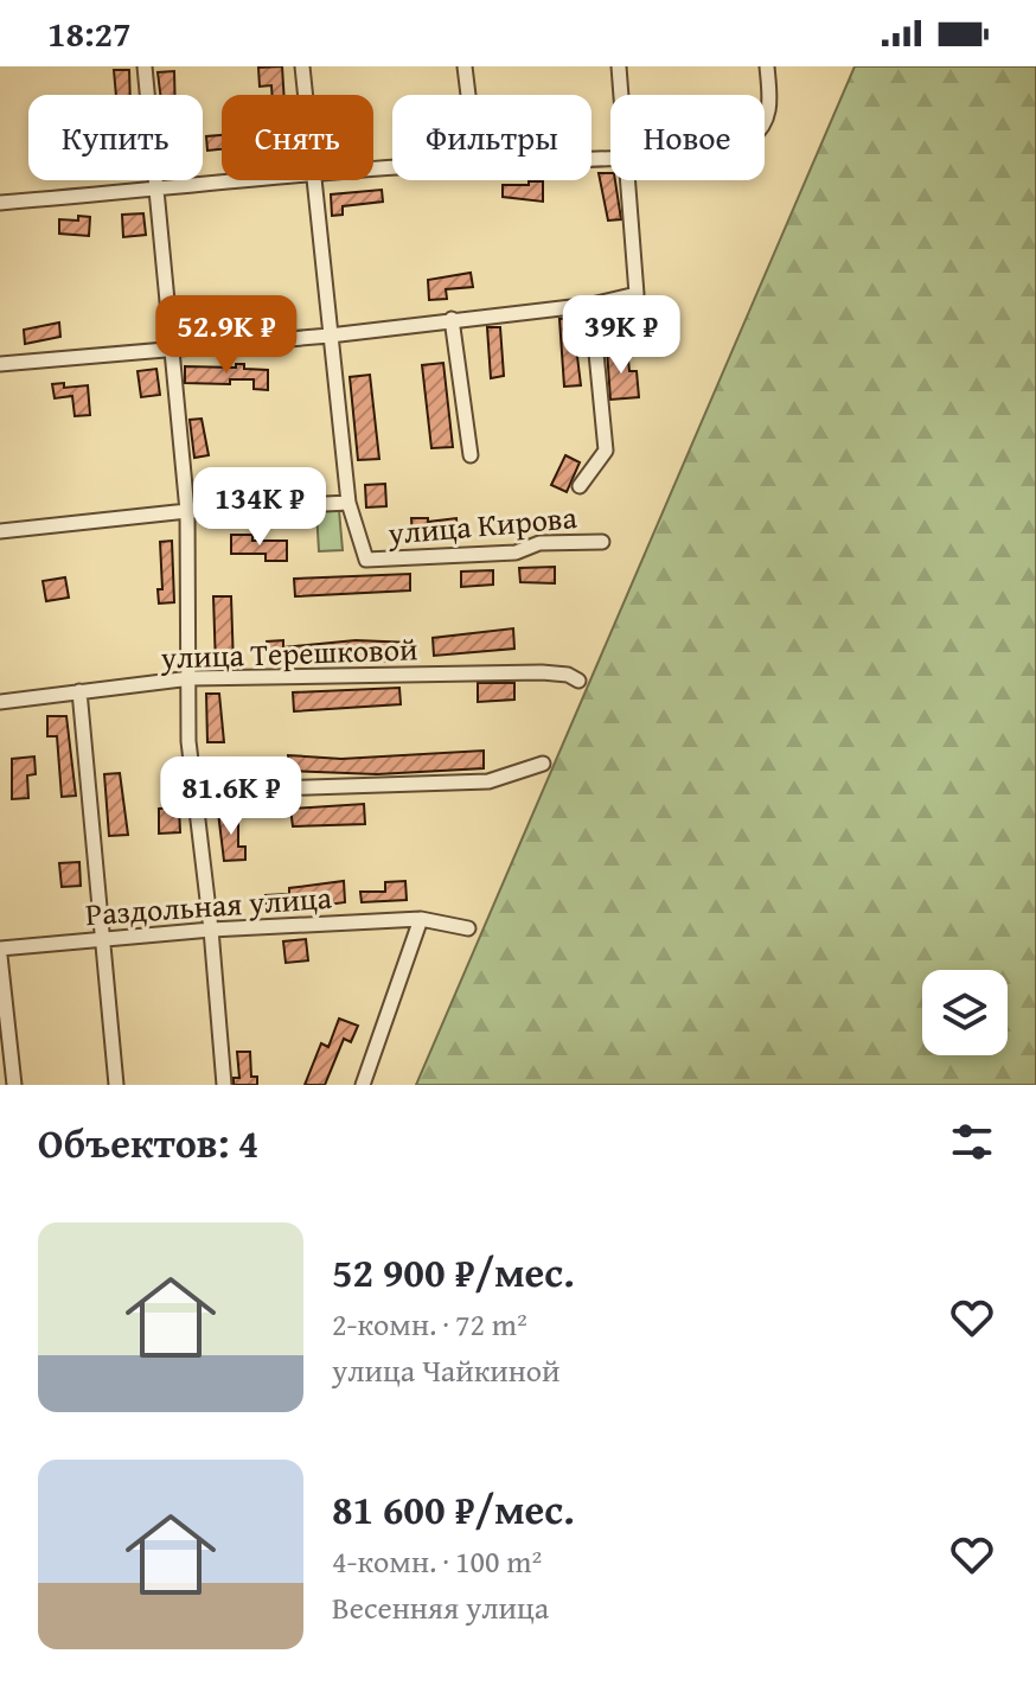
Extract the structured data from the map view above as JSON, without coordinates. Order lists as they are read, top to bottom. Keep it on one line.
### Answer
{"streets":{"street":["улица Кирова","улица Терешковой","Раздольная улица"]},"page":{"status":"18:27","chip":["Купить","Снять","Фильтры","Новое"],"price":["52.9K ₽","39K ₽","134K ₽","81.6K ₽"],"heading":"Объектов: 4","list":[{"name":"52 900 ₽/мес.","note":"2-комн. · 72 m² · улица Чайкиной"},{"name":"81 600 ₽/мес.","note":"4-комн. · 100 m² · Весенняя улица"}]}}
